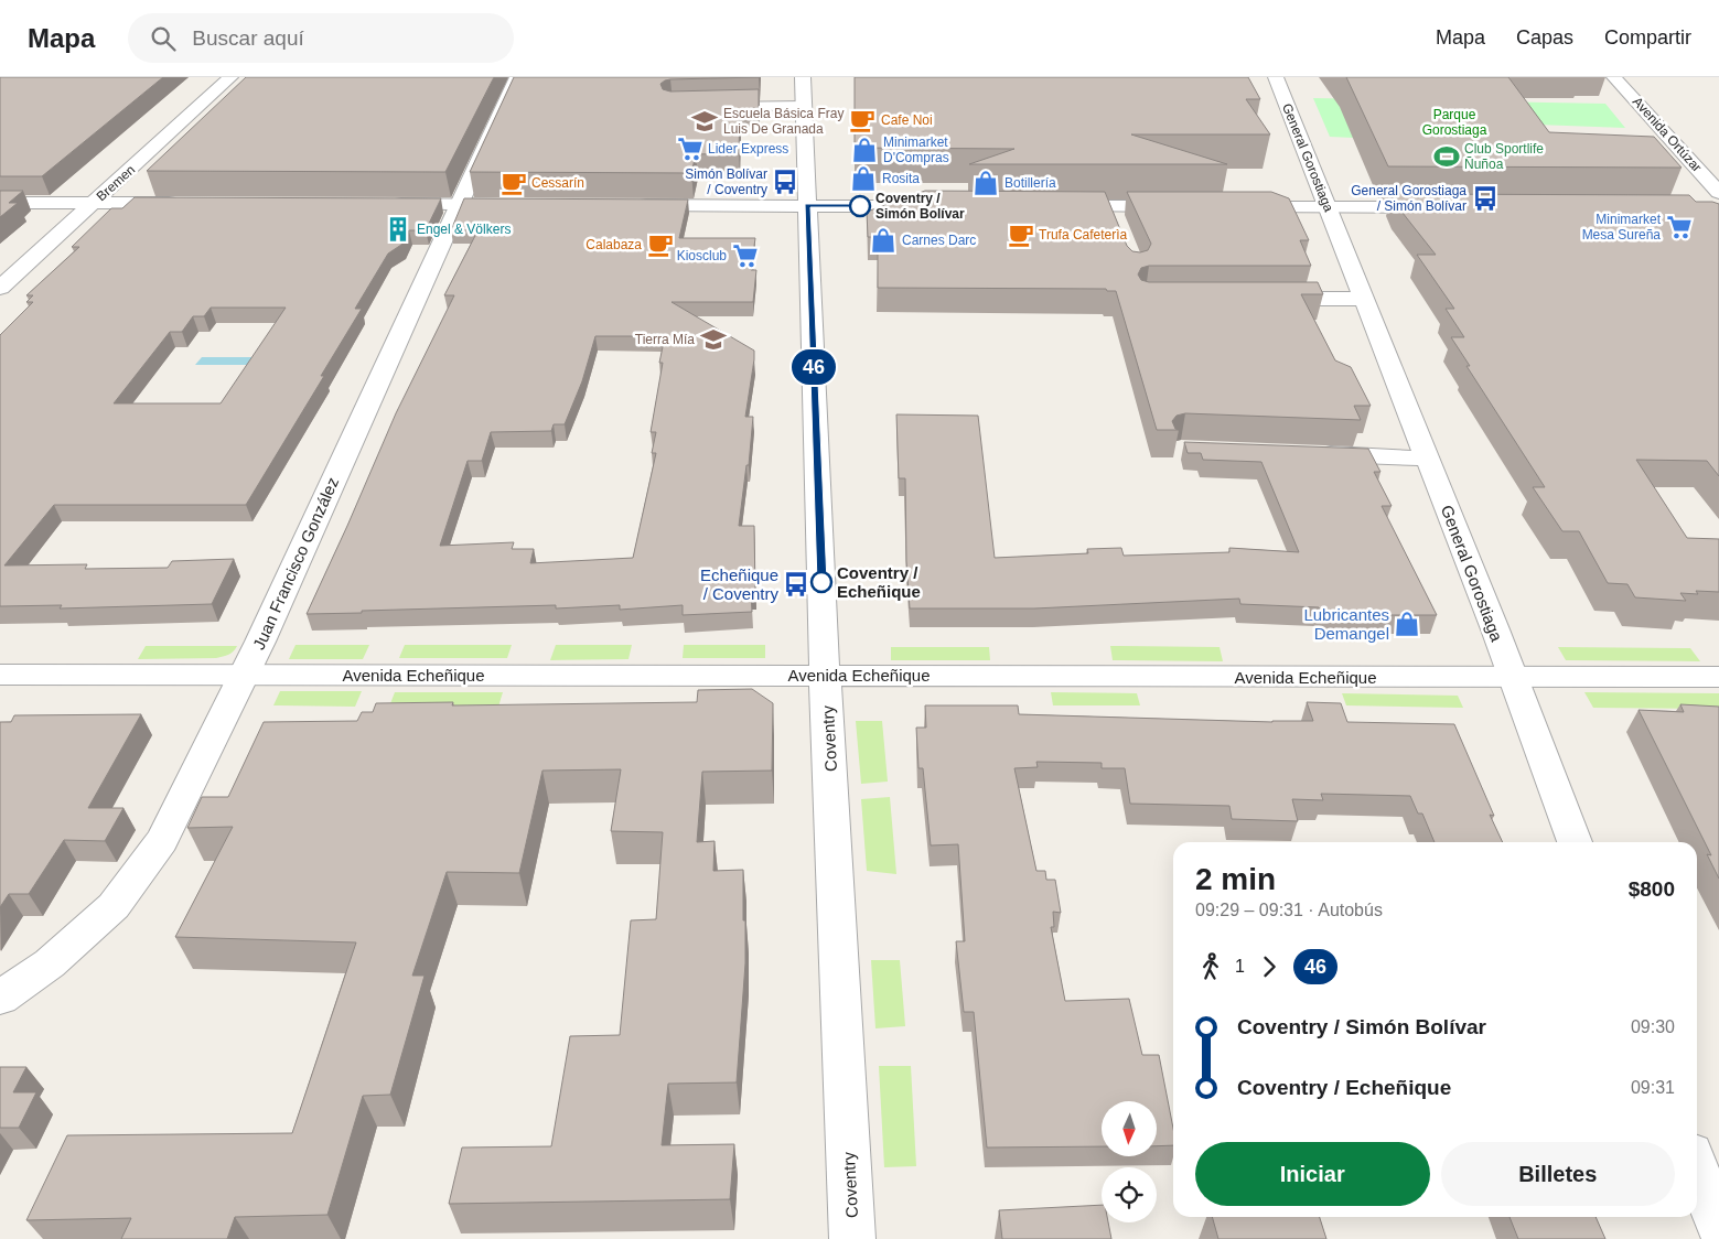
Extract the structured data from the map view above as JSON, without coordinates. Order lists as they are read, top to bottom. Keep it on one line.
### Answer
{"streets":{"street":["Avenida Ortúzar","General Gorostiaga","Bremen","Juan Francisco González","Avenida Echeñique","Coventry"]},"crossings":[["General Gorostiaga","Avenida Echeñique"],["Juan Francisco González","Avenida Echeñique"],["Avenida Echeñique","Coventry"]],"parks":["Parque Gorostiaga"],"places":{"cafe":["Cafe Noi","Cessarín","Trufa Cafeterìa","Calabaza"],"school or university":["Escuela Básica Fray Luis De Granada","Tierra Mía"],"supermarket":["Lider Express","Minimarket Mesa Sureña","Kiosclub"],"shop":["Minimarket D'Compras","Rosita","Botillería","Carnes Darc","Lubricantes Demangel"],"sports":["Club Sportlife Ñuñoa"],"bus stop":["Simón Bolívar / Coventry","General Gorostiaga / Simón Bolívar","Echeñique / Coventry"],"other":["Coventry / Simón Bolívar","Coventry / Echeñique"],"building":["Engel & Völkers"]},"lines":["bus line 46"],"north":"bottom","page":{"header":"Mapa","search":"Buscar aquí","nav":["Mapa","Capas","Compartir"],"on_map":"46","heading":["2 min","09:29 – 09:31 · Autobús","$800"],"legs":["1","46"],"list":[{"name":"Coventry / Simón Bolívar","value":"09:30"},{"name":"Coventry / Echeñique","value":"09:31"}],"buttons":["Iniciar","Billetes"]}}
